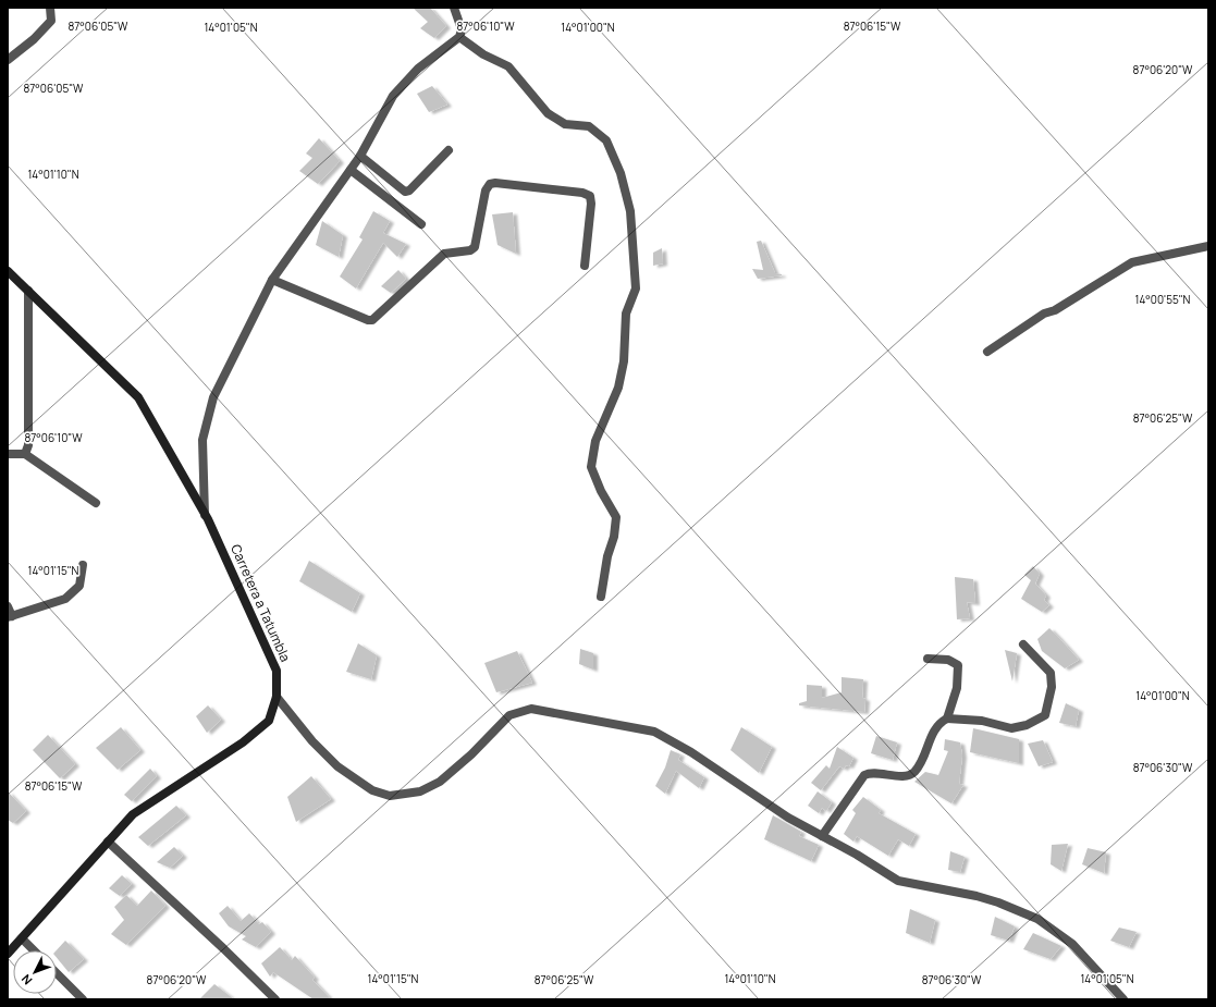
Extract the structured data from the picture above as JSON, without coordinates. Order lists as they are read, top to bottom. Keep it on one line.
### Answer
{"streets":{"main road":["Carretera a Tatumbla"]},"north":"bottom left","coordinates":["87°06'05\"W","87°06'10\"W","87°06'15\"W","14°01'05\"N","14°01'00\"N","87°06'20\"W","14°01'10\"N","14°00'55\"N","87°06'25\"W","14°01'15\"N","87°06'30\"W"]}
